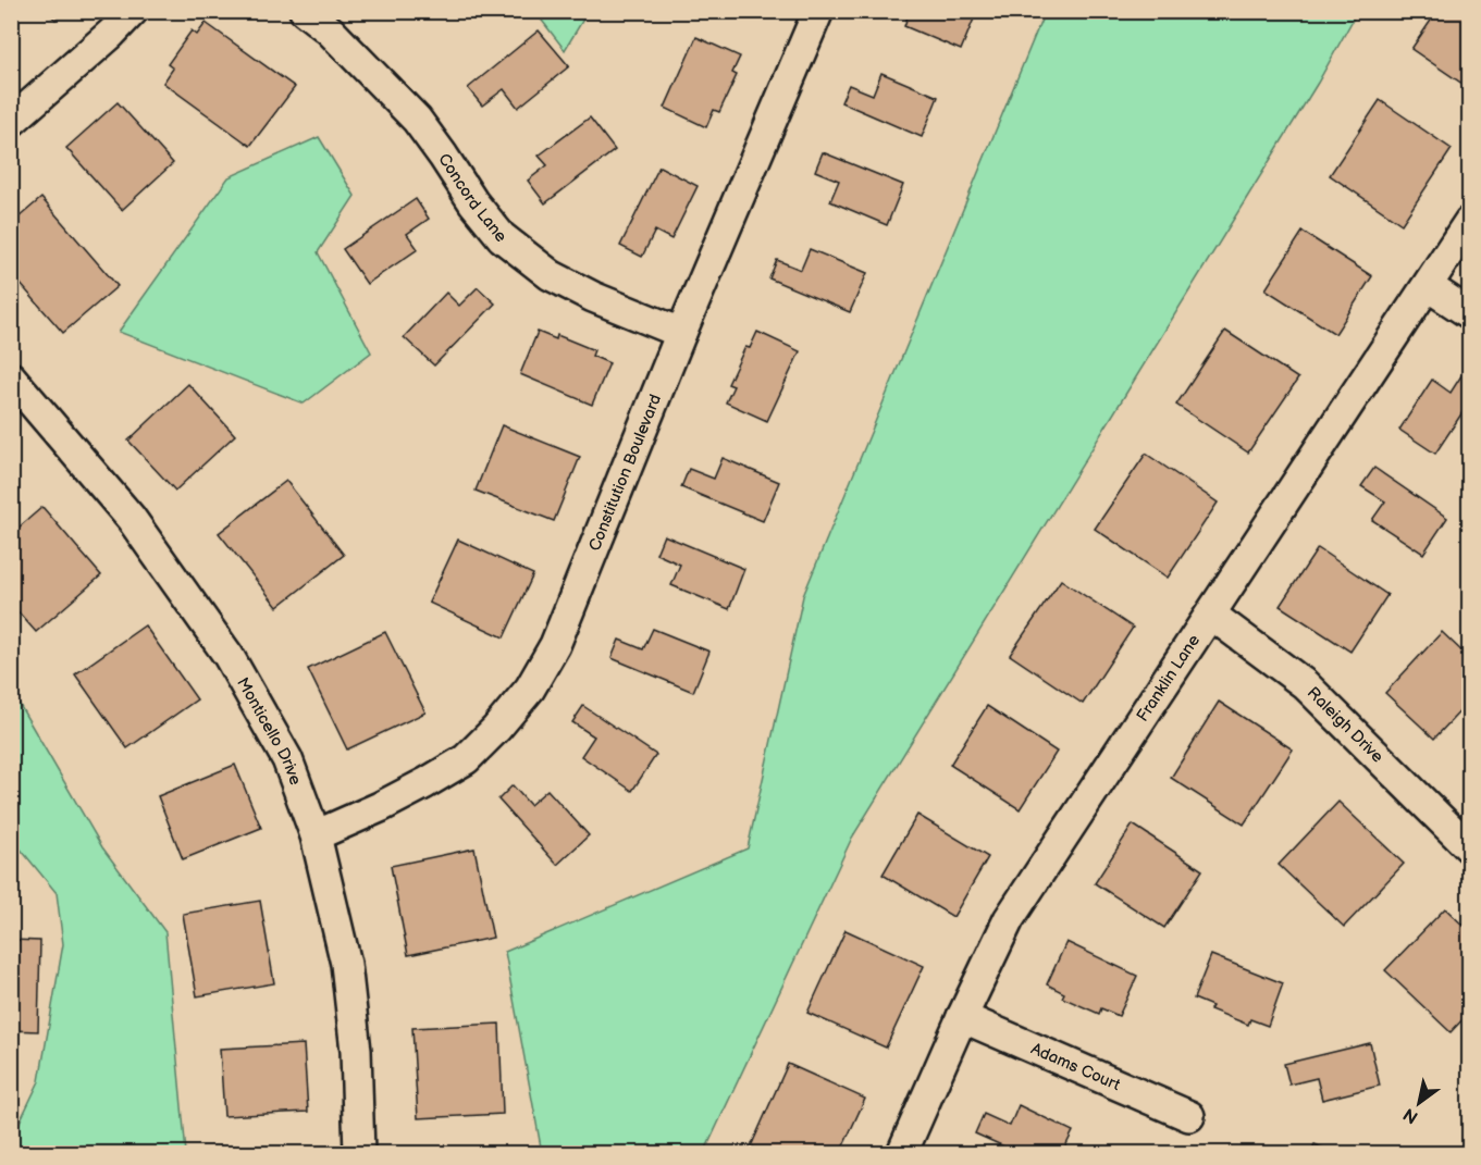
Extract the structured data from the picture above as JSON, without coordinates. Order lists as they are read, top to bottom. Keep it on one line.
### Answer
{"streets":{"street":["Concord Lane","Constitution Boulevard","Franklin Lane","Raleigh Drive","Monticello Drive","Adams Court"]},"crossings":[["Concord Lane","Constitution Boulevard"],["Constitution Boulevard","Monticello Drive"],["Franklin Lane","Raleigh Drive"],["Franklin Lane","Adams Court"]],"north":"bottom left"}
